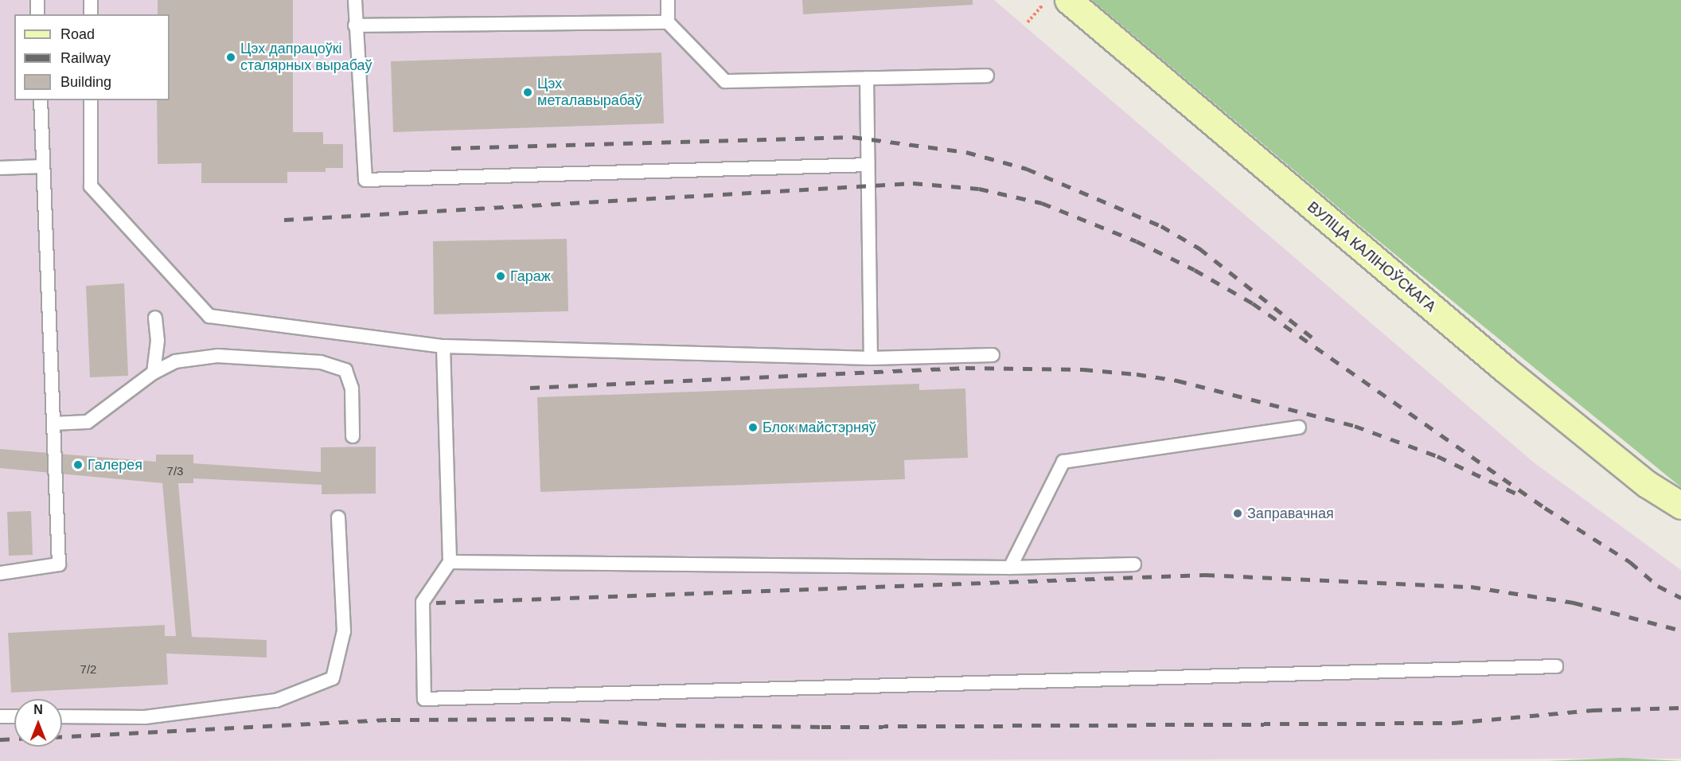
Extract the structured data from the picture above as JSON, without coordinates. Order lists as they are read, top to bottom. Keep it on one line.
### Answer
{"streets":{"street":["ВУЛІЦА КАЛІНОЎСКАГА"]},"places":["Цэх дапрацоўкі сталярных вырабаў","Цэх металавырабаў","Гараж","Блок майстэрняў","Галерея","Заправачная"],"house_numbers":["7/3","7/2"],"legend":["Road","Railway","Building"],"north":"top"}
